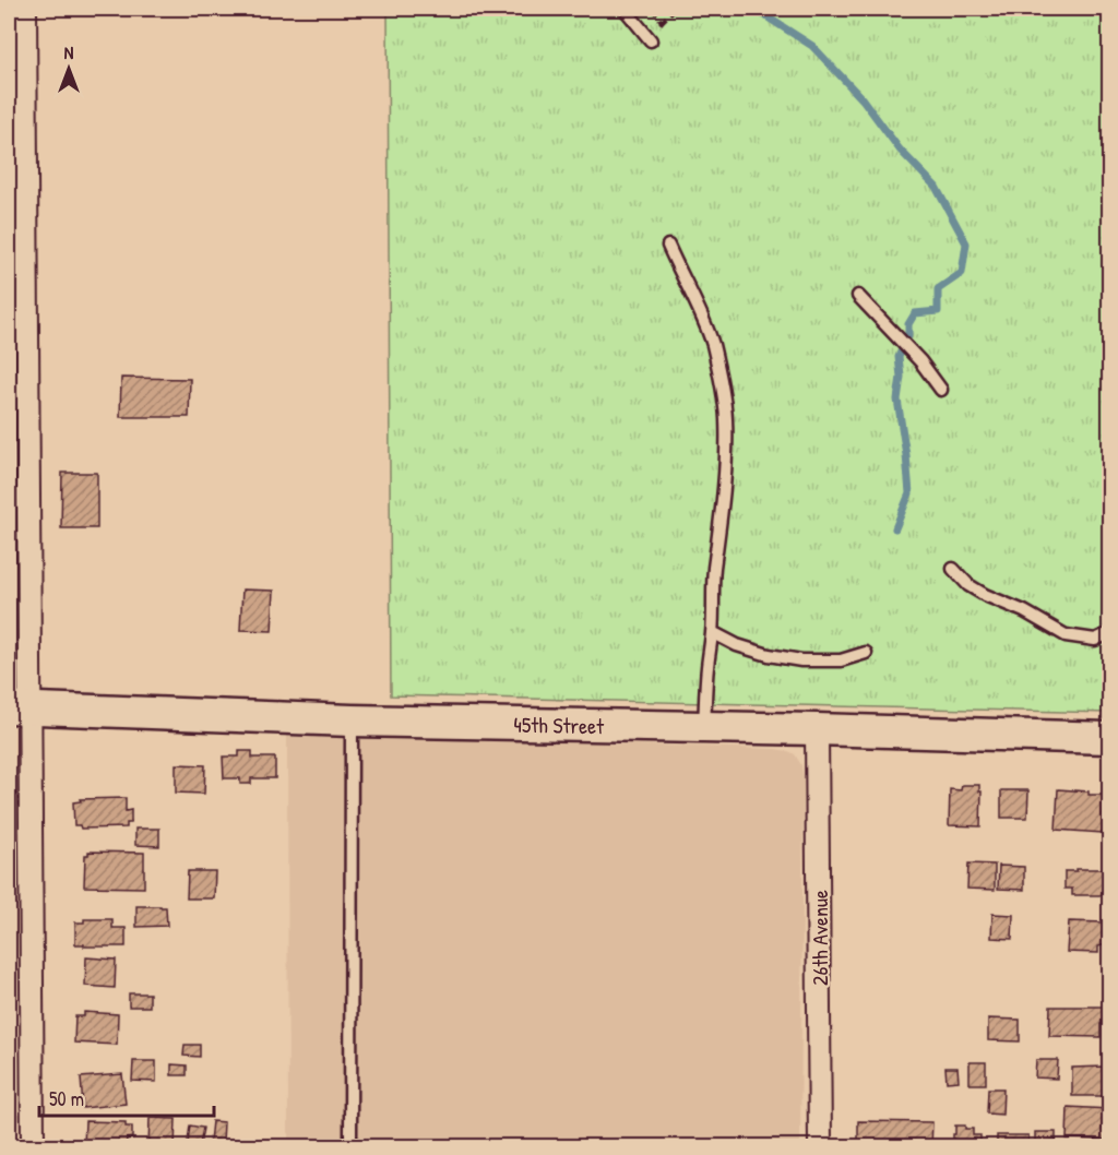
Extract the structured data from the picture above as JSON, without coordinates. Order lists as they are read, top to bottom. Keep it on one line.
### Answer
{"streets":{"street":["45th Street","26th Avenue"]},"crossings":[["45th Street","26th Avenue"]],"scale_bar":"50 m","north":"top"}
